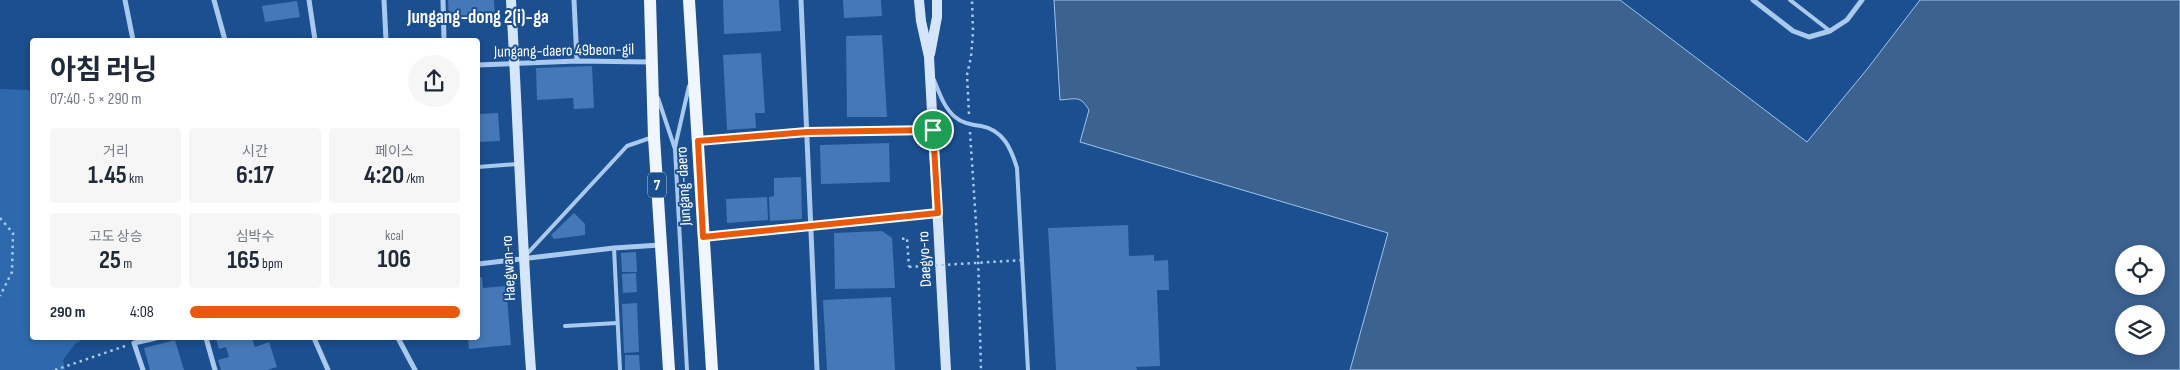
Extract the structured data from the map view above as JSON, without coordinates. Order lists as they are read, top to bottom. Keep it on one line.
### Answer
{"streets":{"main road":["7","Jungang-daero","Daegyo-ro","Haegwan-ro"],"street":["Jungang-daero 49beon-gil"]},"crossings":[["Jungang-daero 49beon-gil","Jungang-daero"],["Jungang-daero 49beon-gil","Haegwan-ro"],["Jungang-daero","Haegwan-ro"]],"districts":["Jungang-dong 2(i)-ga"],"page":{"heading":["아침 러닝","07:40 · 5 × 290 m"],"stats":[["거리","1.45 km"],["시간","6:17"],["페이스","4:20 /km"],["고도 상승","25 m"],["심박수","165 bpm"],["kcal","106"]],"list":[{"name":"290 m","note":"4:08"}]}}
